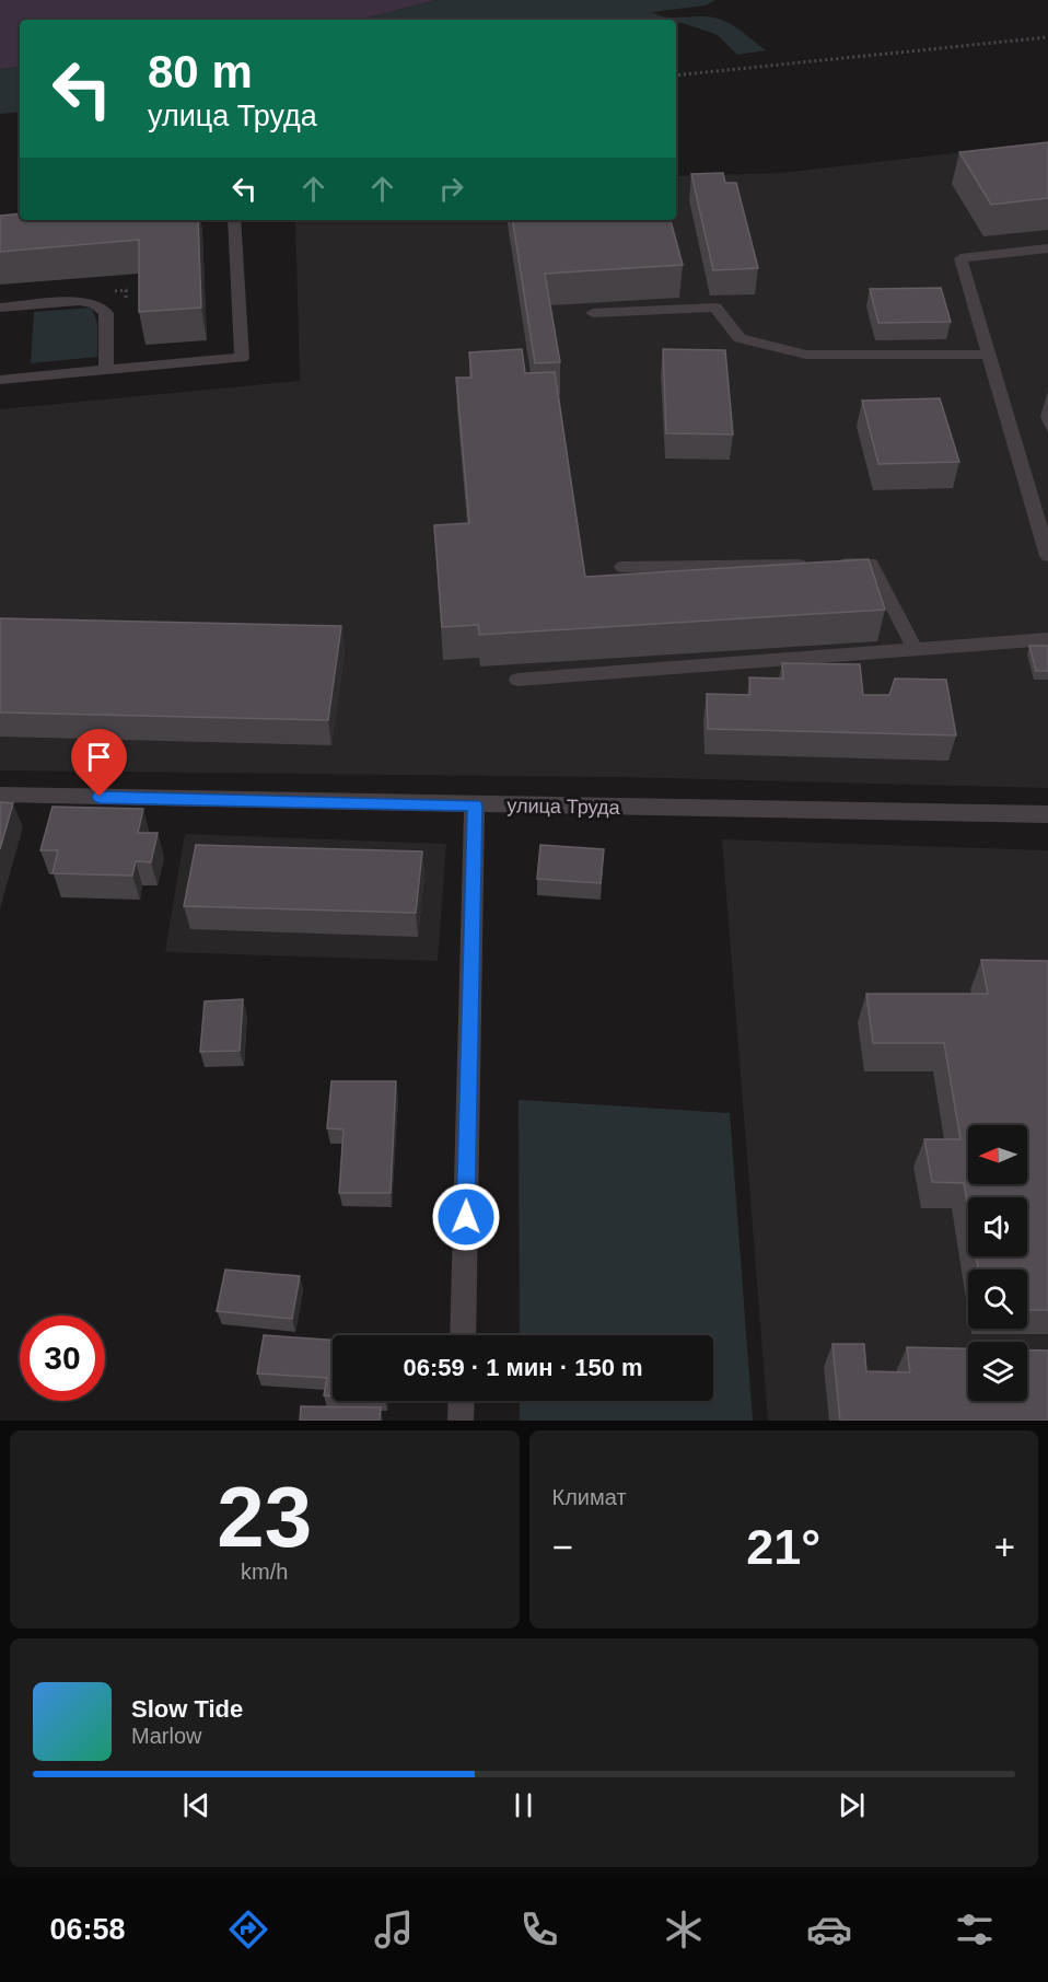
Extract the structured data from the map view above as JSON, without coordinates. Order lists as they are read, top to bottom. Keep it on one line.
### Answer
{"streets":{"street":["улица Труда"]},"north":"left","page":{"turn":["80 m","улица Труда"],"limit":"30","trip":"06:59 · 1 мин · 150 m","tile":[["23","km/h"],"Климат"],"heat":["−","21°","+"],"song":["Slow Tide","Marlow"],"tabs":"06:58"}}
